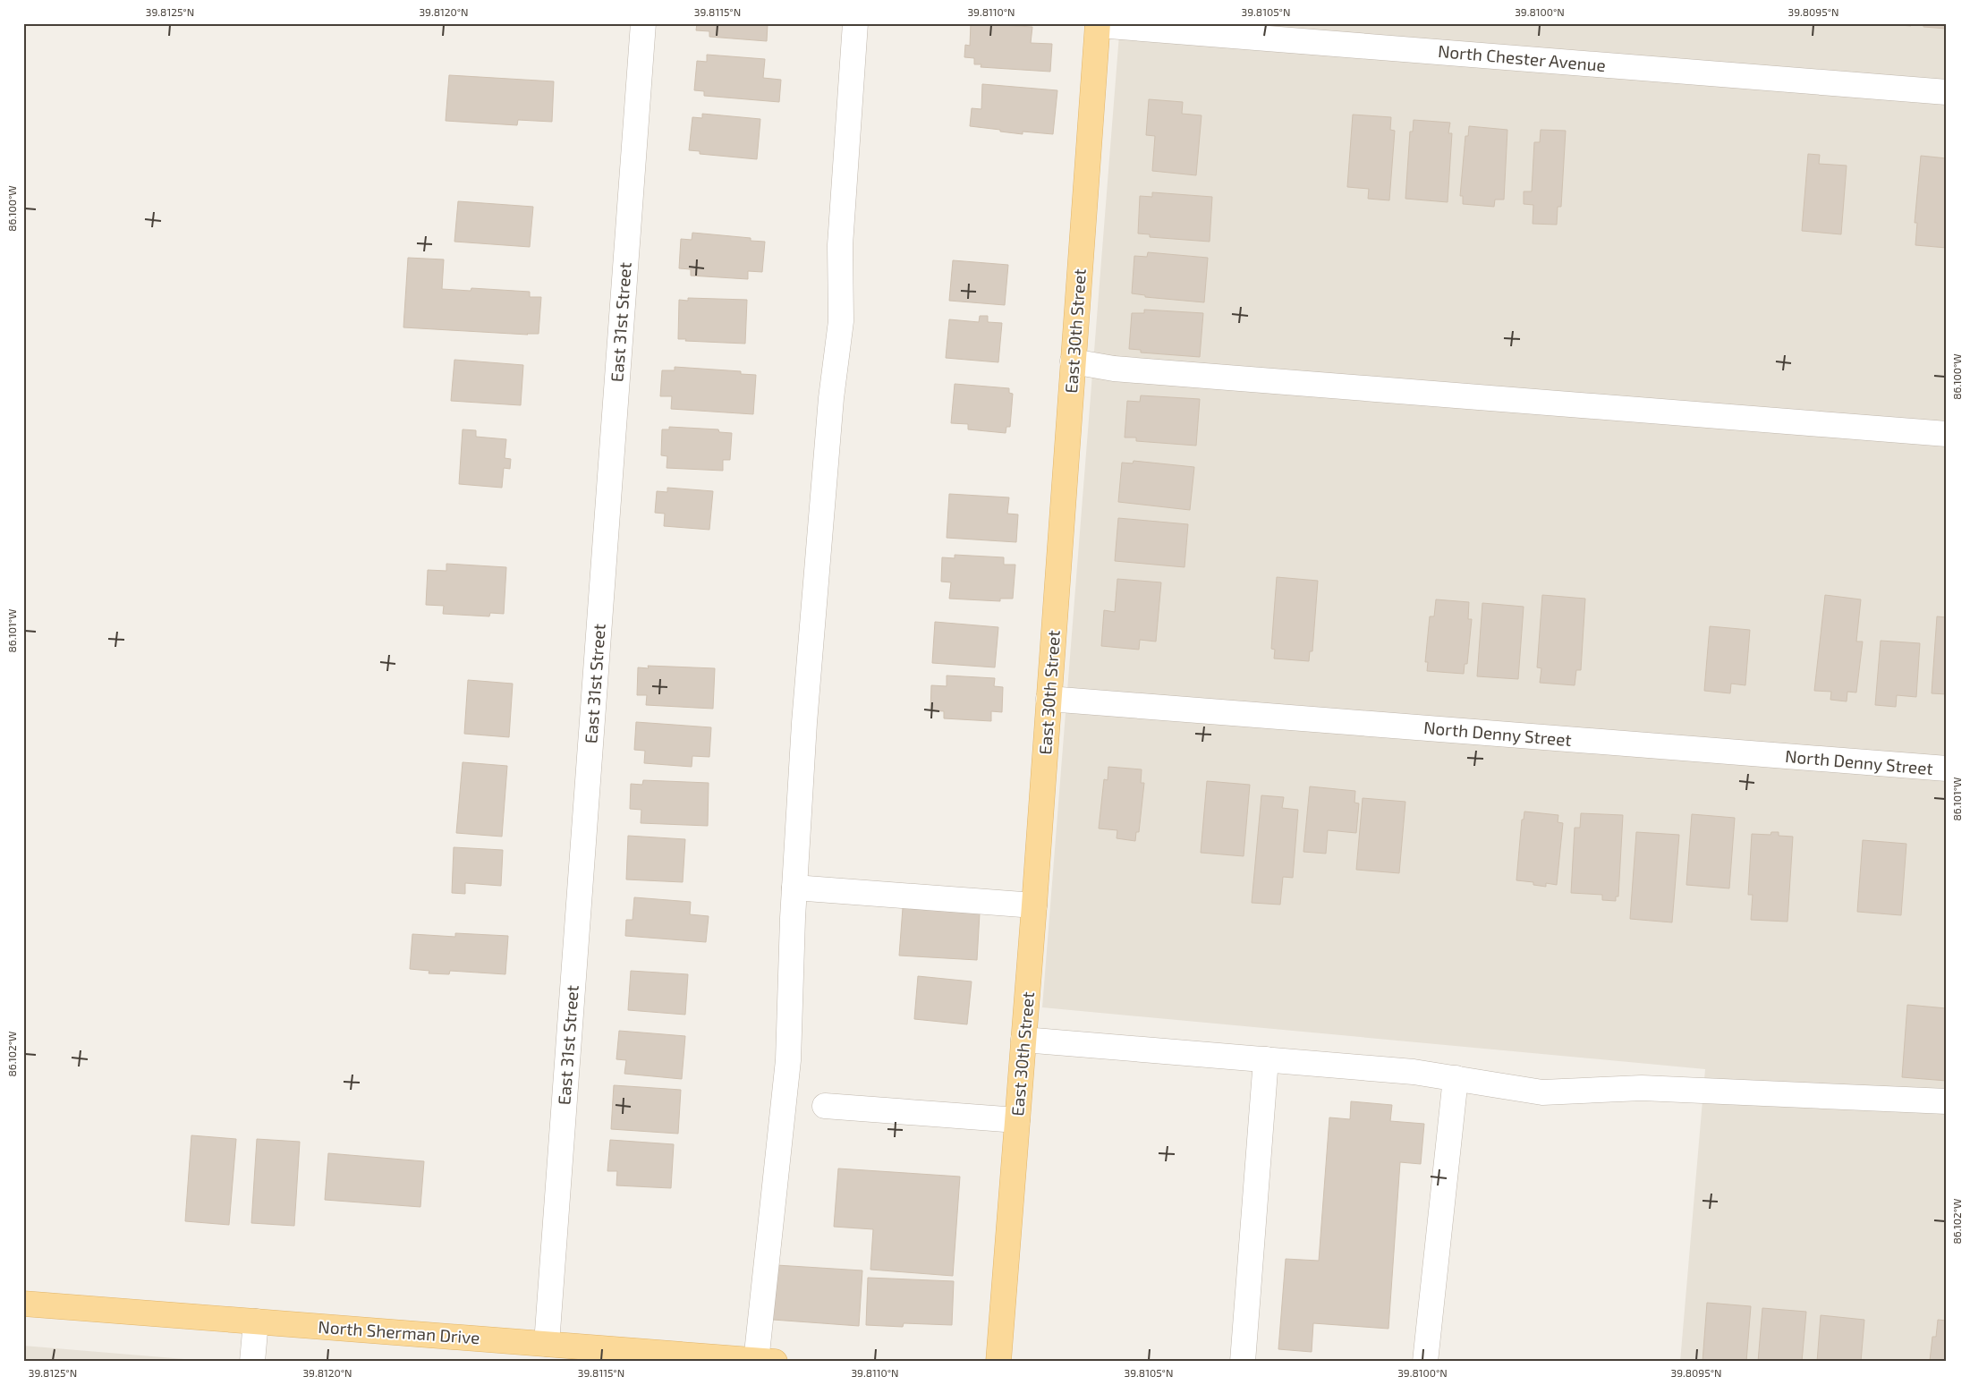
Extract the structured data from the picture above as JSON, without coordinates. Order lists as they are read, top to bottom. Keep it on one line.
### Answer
{"streets":{"main road":["East 30th Street","North Sherman Drive"],"street":["North Chester Avenue","East 31st Street","North Denny Street"]},"crossings":[["North Chester Avenue","East 30th Street"],["East 31st Street","North Sherman Drive"],["East 30th Street","North Denny Street"]],"coordinates":["39.8125°N","39.8120°N","39.8115°N","39.8110°N","39.8105°N","39.8100°N","39.8095°N","86.100°W","86.101°W","86.102°W"]}
